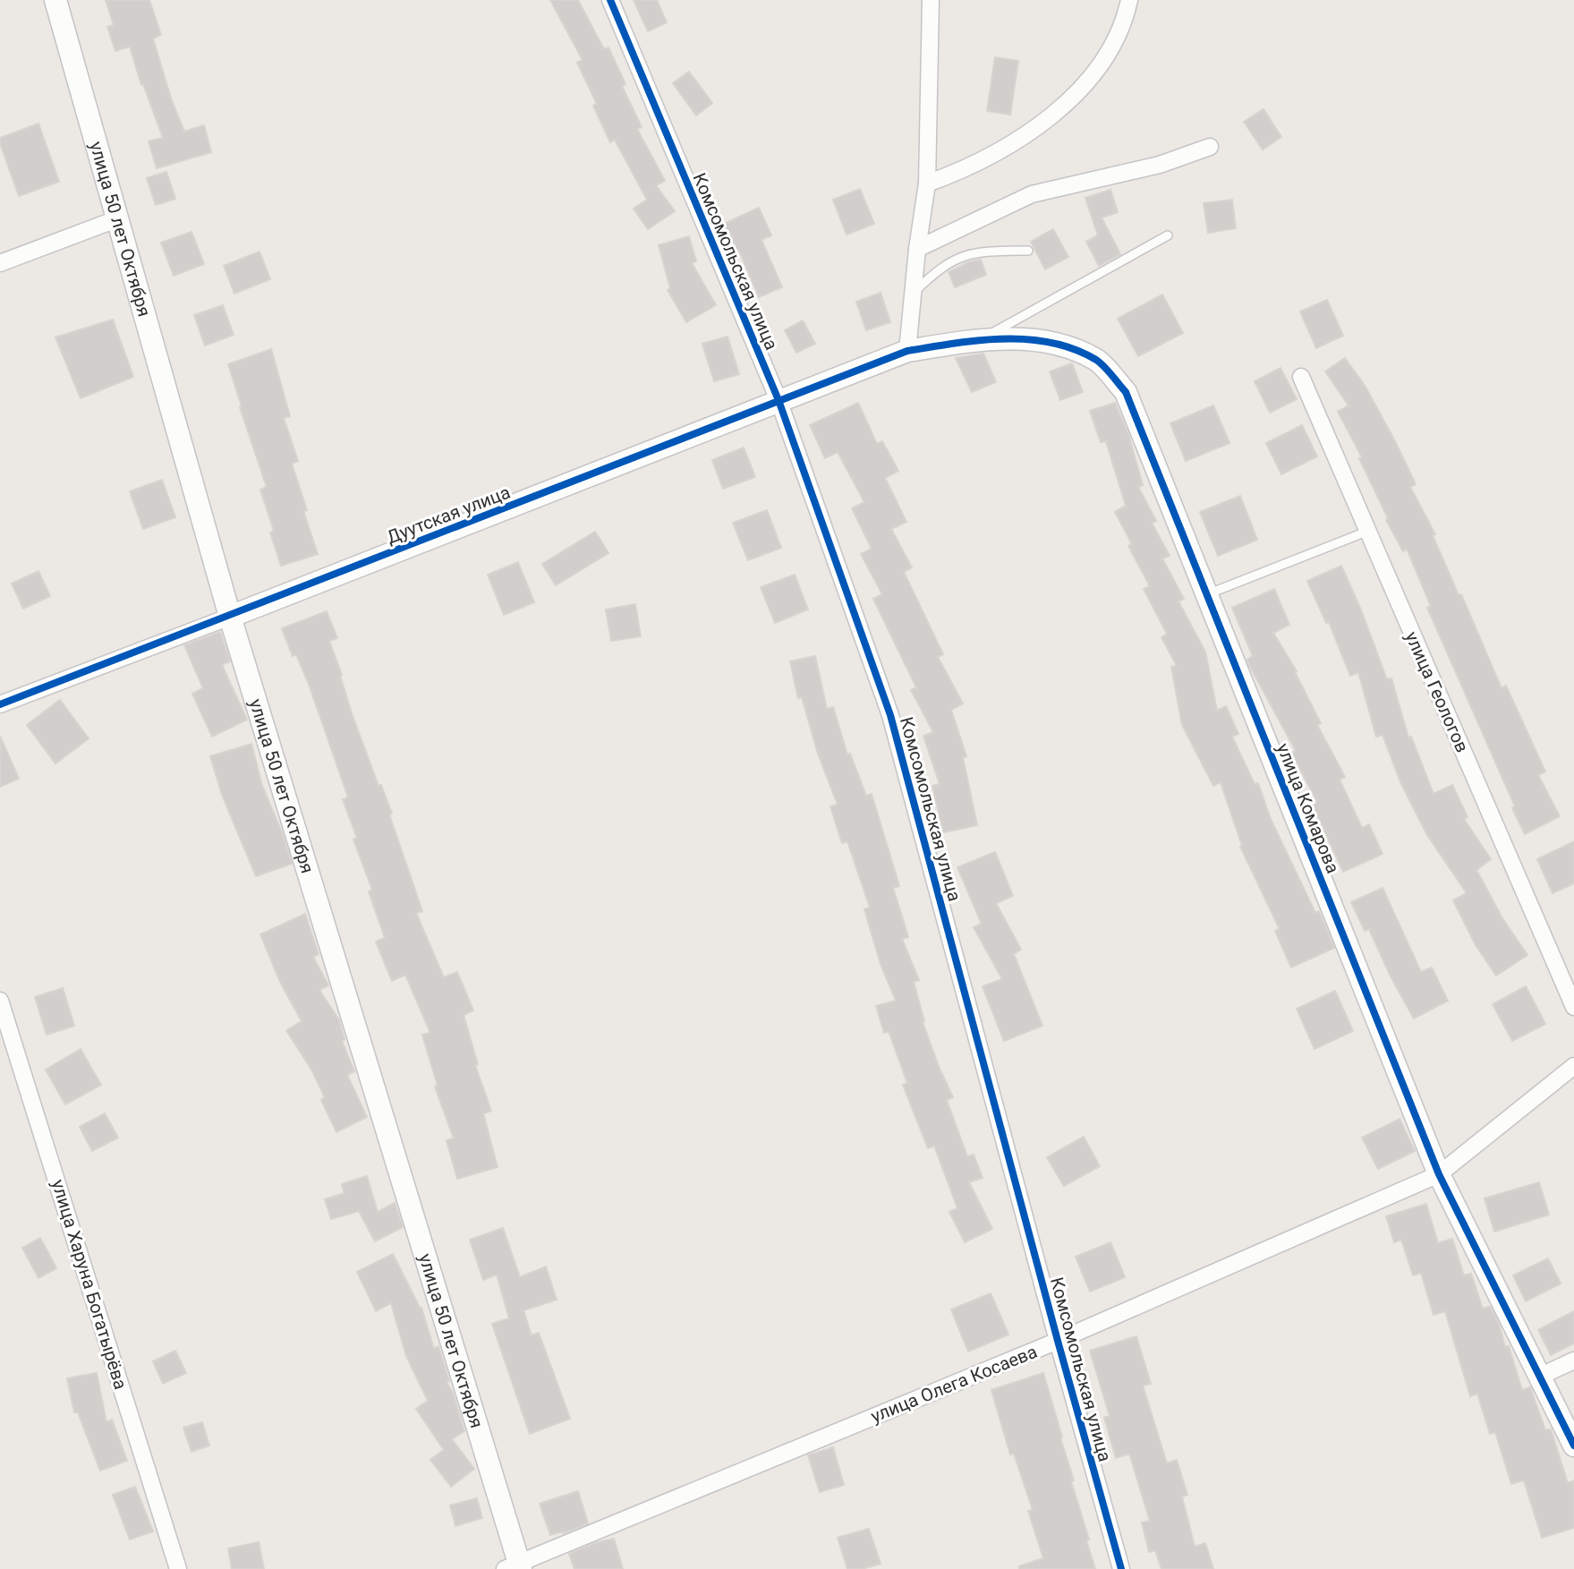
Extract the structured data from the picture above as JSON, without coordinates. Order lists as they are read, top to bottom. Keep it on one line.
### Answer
{"streets":{"street":["улица 50 лет Октября","Комсомольская улица","Дуутская улица","улица Геологов","улица Комарова","улица Харуна Богатырёва","улица Олега Косаева"]},"crossings":[["улица 50 лет Октября","Дуутская улица"],["улица 50 лет Октября","улица Олега Косаева"],["Комсомольская улица","Дуутская улица"],["Комсомольская улица","улица Олега Косаева"],["Дуутская улица","улица Комарова"],["улица Комарова","улица Олега Косаева"]]}
